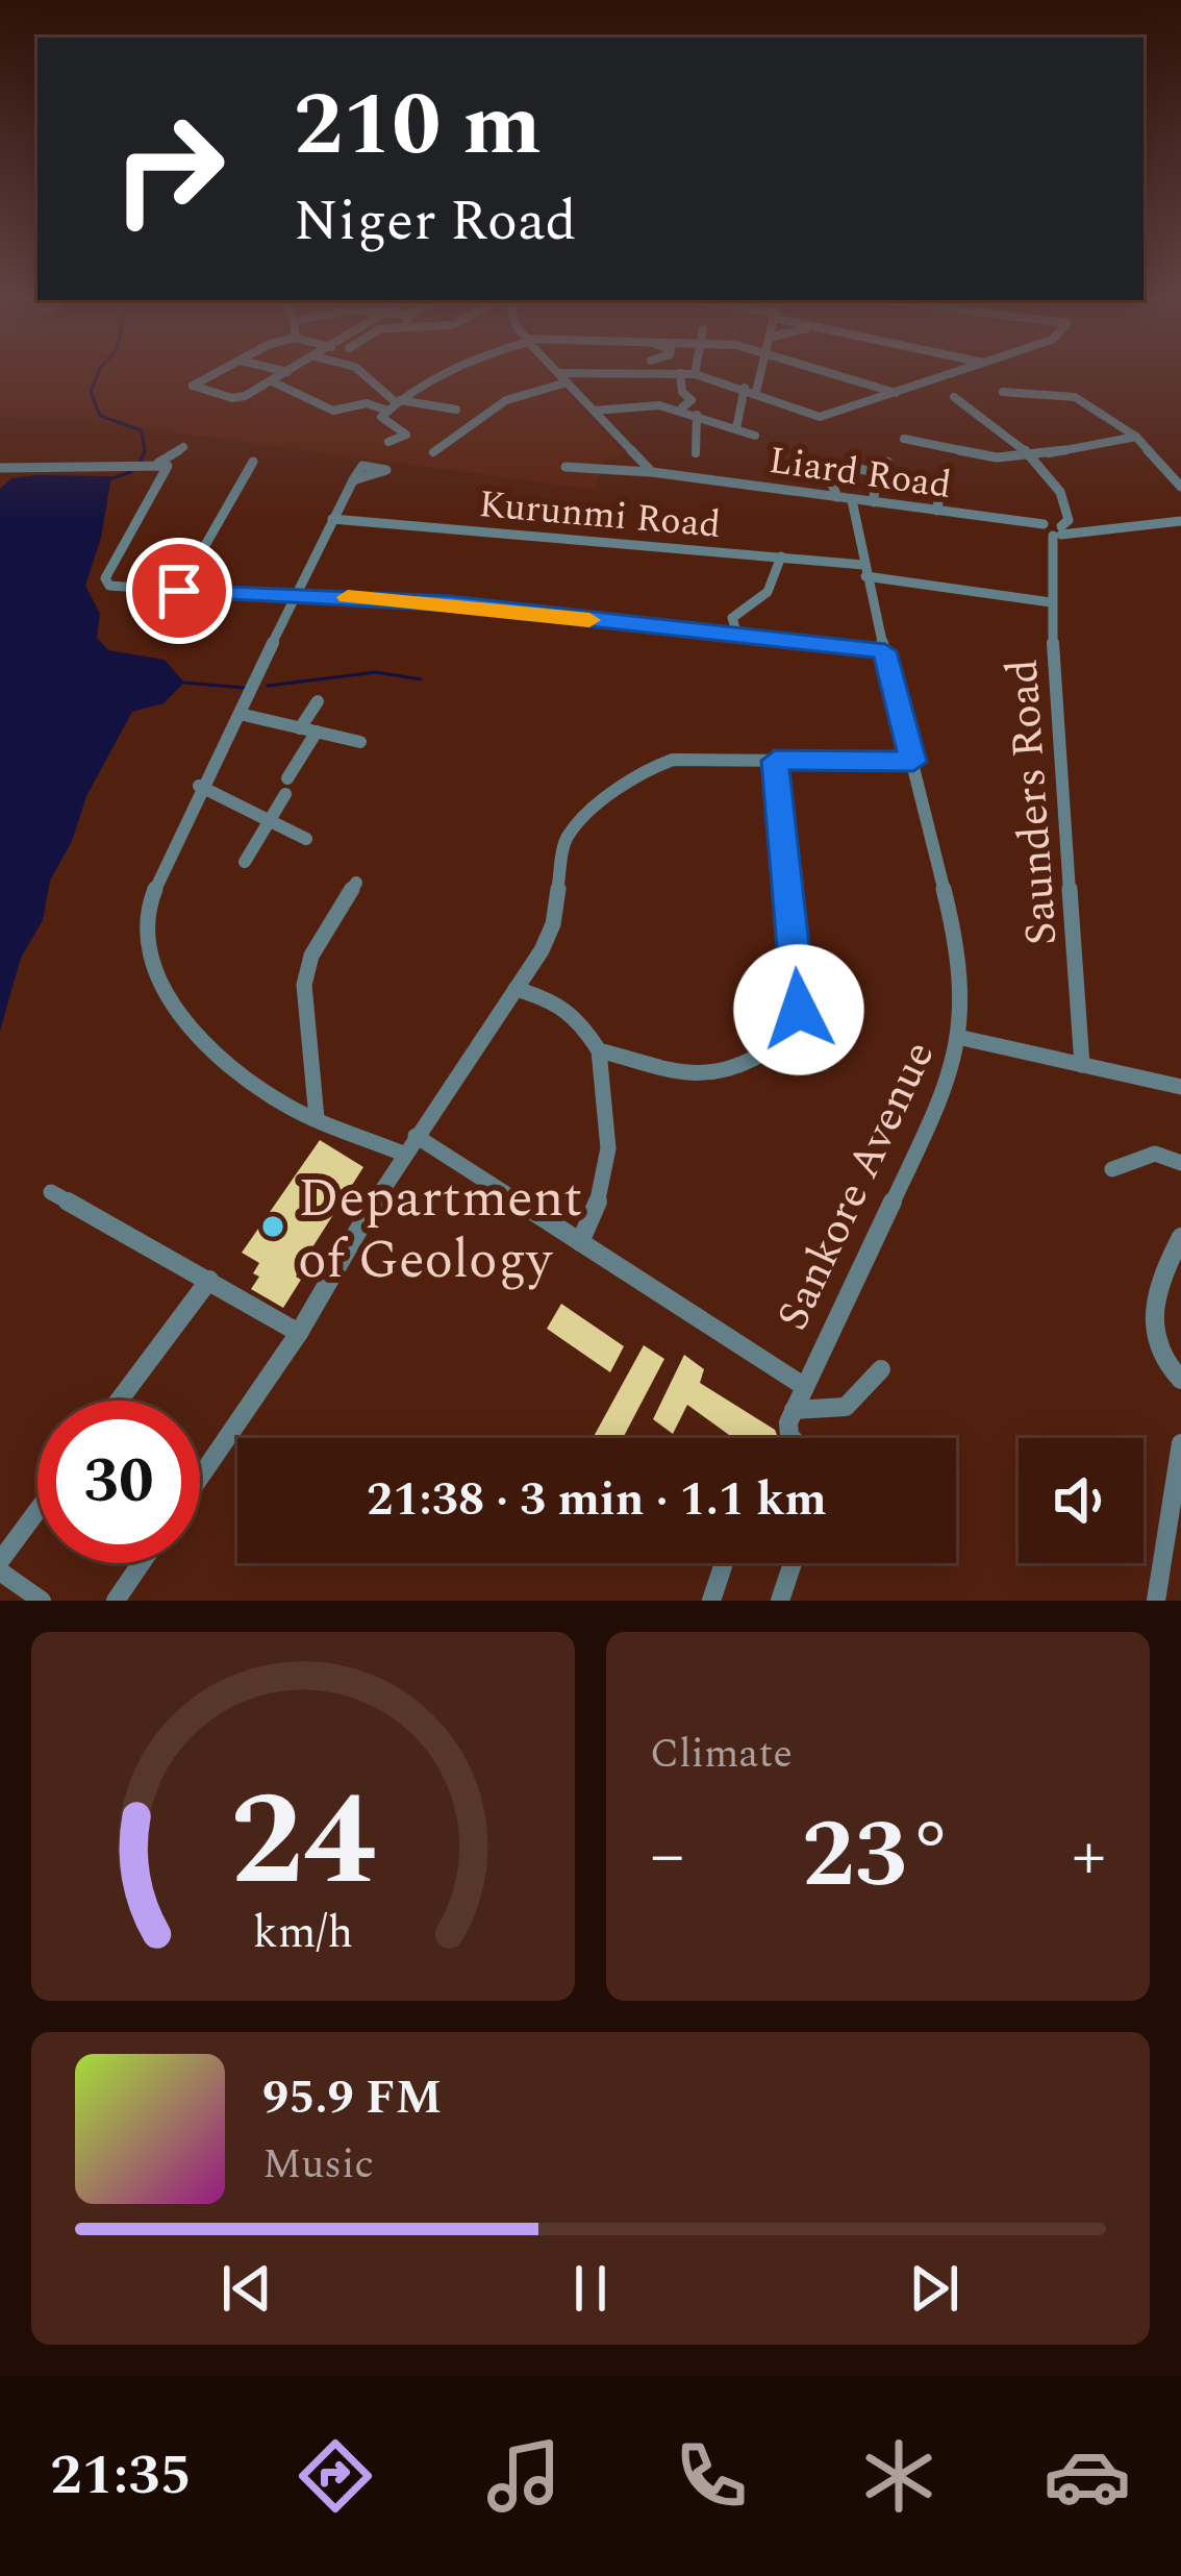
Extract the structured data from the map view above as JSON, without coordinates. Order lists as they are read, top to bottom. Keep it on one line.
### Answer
{"streets":{"street":["Liard Road","Kurunmi Road","Saunders Road","Sankore Avenue"]},"crossings":[["Liard Road","Saunders Road"],["Liard Road","Sankore Avenue"],["Kurunmi Road","Saunders Road"],["Kurunmi Road","Sankore Avenue"]],"places":["Department of Geology"],"page":{"turn":["210 m","Niger Road"],"limit":"30","trip":"21:38 · 3 min · 1.1 km","tile":"Climate","heat":["−","23°","+"],"song":["95.9 FM","Music"],"tabs":"21:35","gauge":["24","km/h"]}}
